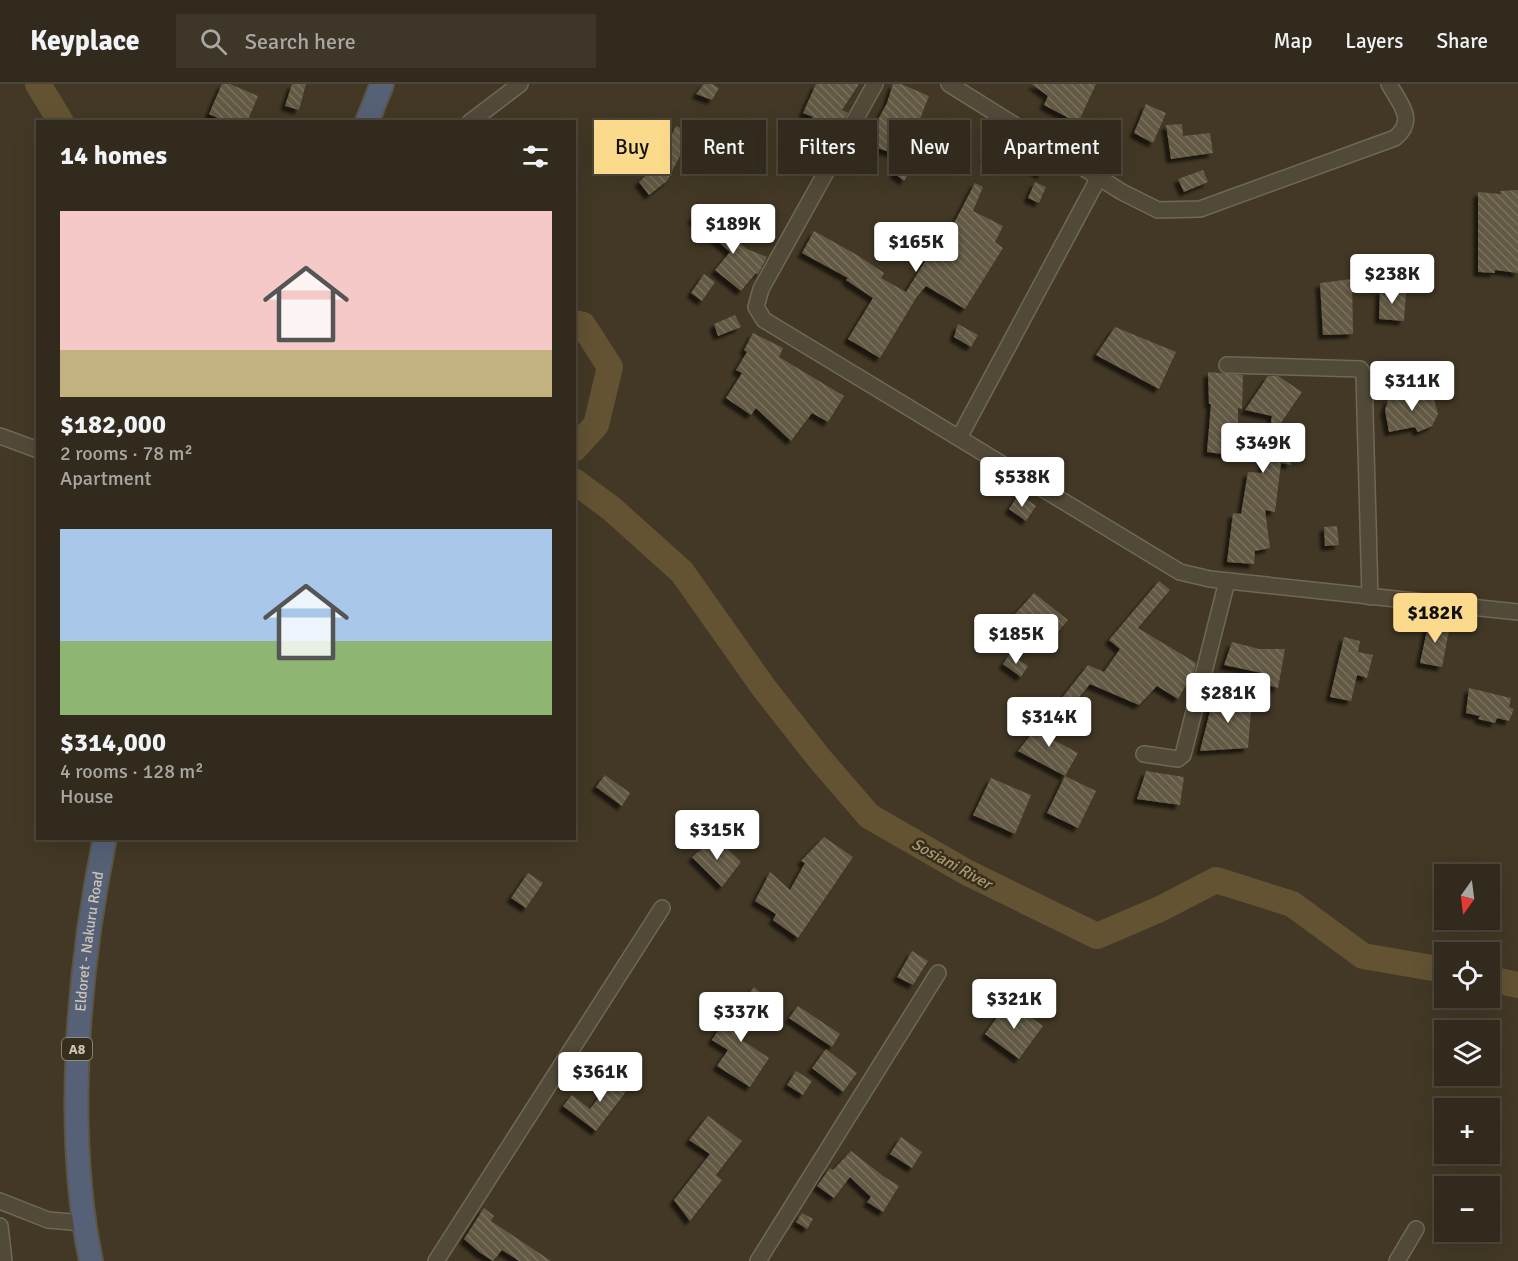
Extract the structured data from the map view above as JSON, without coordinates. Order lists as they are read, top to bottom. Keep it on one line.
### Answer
{"streets":{"highway":["Eldoret - Nakuru Road","A8"]},"water":["Sosiani River"],"north":"bottom","page":{"header":"Keyplace","search":"Search here","nav":["Map","Layers","Share"],"chip":["Buy","Rent","Filters","New","Apartment"],"heading":"14 homes","list":[{"name":"$182,000","note":"2 rooms · 78 m² · Apartment"},{"name":"$314,000","note":"4 rooms · 128 m² · House"}],"price":["$189K","$165K","$238K","$311K","$349K","$538K","$182K","$185K","$281K","$314K","$315K","$321K","$337K","$361K"],"map_buttons":["+","−"]}}
